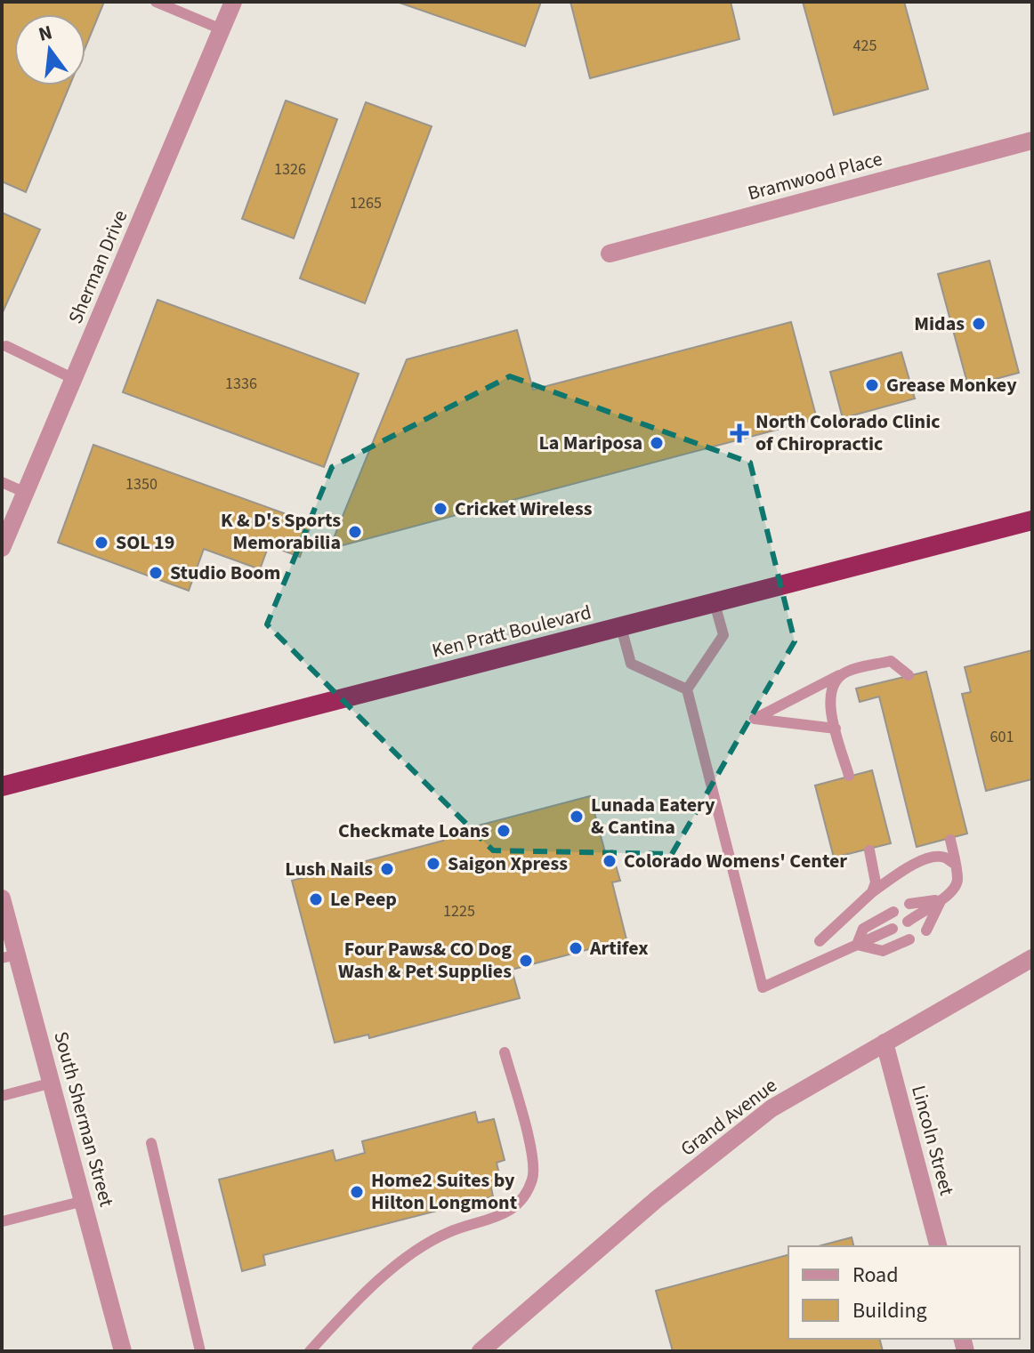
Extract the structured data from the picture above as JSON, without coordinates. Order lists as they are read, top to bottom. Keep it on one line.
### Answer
{"streets":{"highway":["Ken Pratt Boulevard"],"street":["Bramwood Place","Sherman Drive","Grand Avenue","South Sherman Street","Lincoln Street"]},"crossings":[["Grand Avenue","Lincoln Street"]],"places":{"other":["Midas","Grease Monkey","La Mariposa","Cricket Wireless","K & D's Sports Memorabilia","SOL 19","Studio Boom","Lunada Eatery & Cantina","Checkmate Loans","Colorado Womens' Center","Saigon Xpress","Lush Nails","Le Peep","Artifex","Four Paws& CO Dog Wash & Pet Supplies","Home2 Suites by Hilton Longmont"],"health":["North Colorado Clinic of Chiropractic"]},"house_numbers":["425","1326","1265","1336","1350","601","1225"],"legend":["Road","Building"],"north":"top"}
